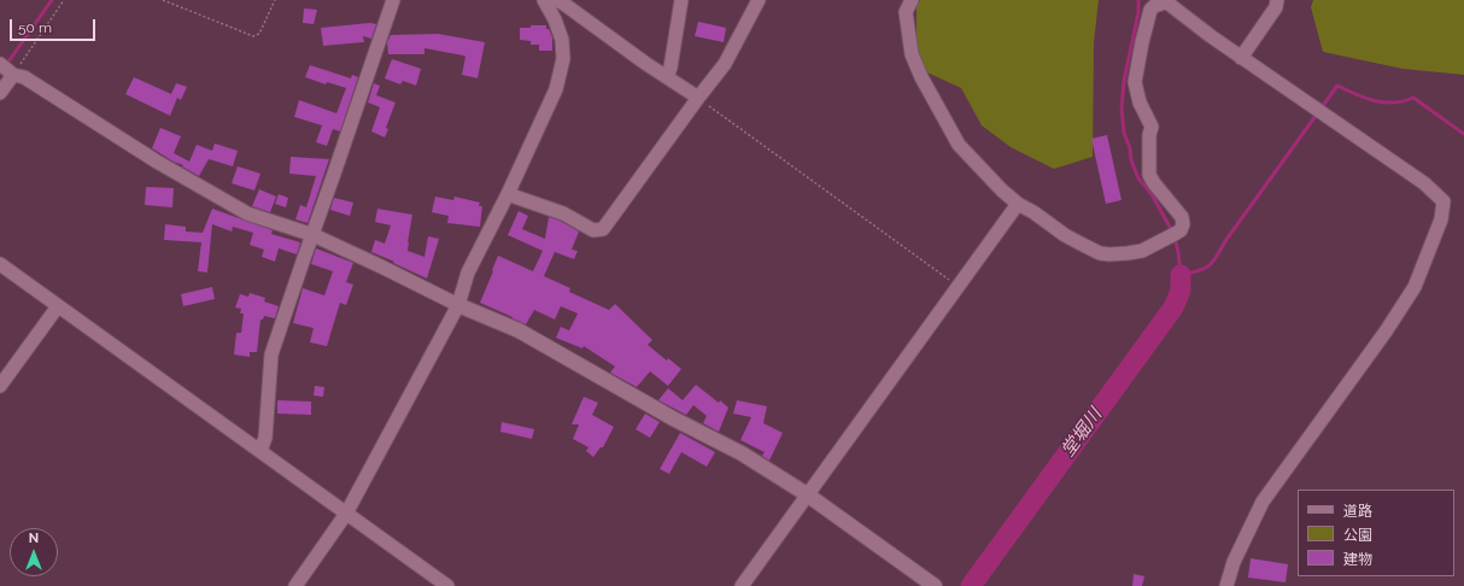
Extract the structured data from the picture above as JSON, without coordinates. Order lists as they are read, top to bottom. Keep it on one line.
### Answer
{"water":["堂堀川"],"legend":["道路","公園","建物"],"scale_bar":"50 m","north":"top"}
